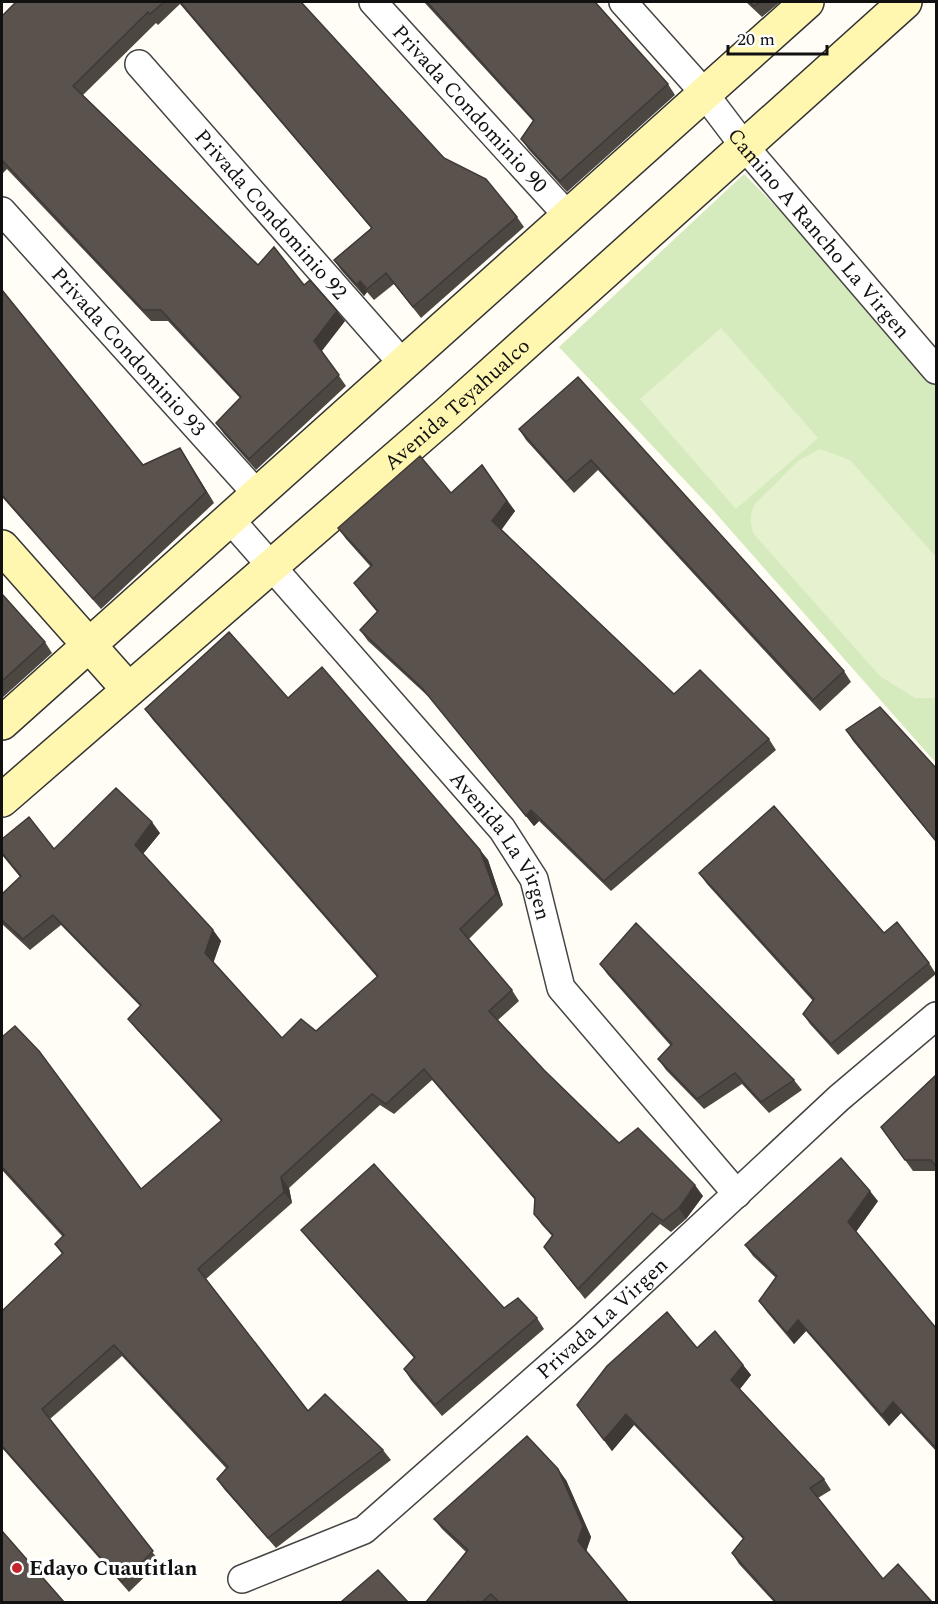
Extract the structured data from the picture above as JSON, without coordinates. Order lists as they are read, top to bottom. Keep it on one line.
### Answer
{"streets":{"main road":["Avenida Teyahualco"],"street":["Privada Condominio 90","Privada Condominio 92","Camino A Rancho La Virgen","Privada Condominio 93","Avenida La Virgen","Privada La Virgen"]},"crossings":[["Camino A Rancho La Virgen","Avenida Teyahualco"],["Avenida Teyahualco","Avenida La Virgen"],["Avenida La Virgen","Privada La Virgen"]],"places":["Edayo Cuautitlan"],"scale_bar":"20 m"}
